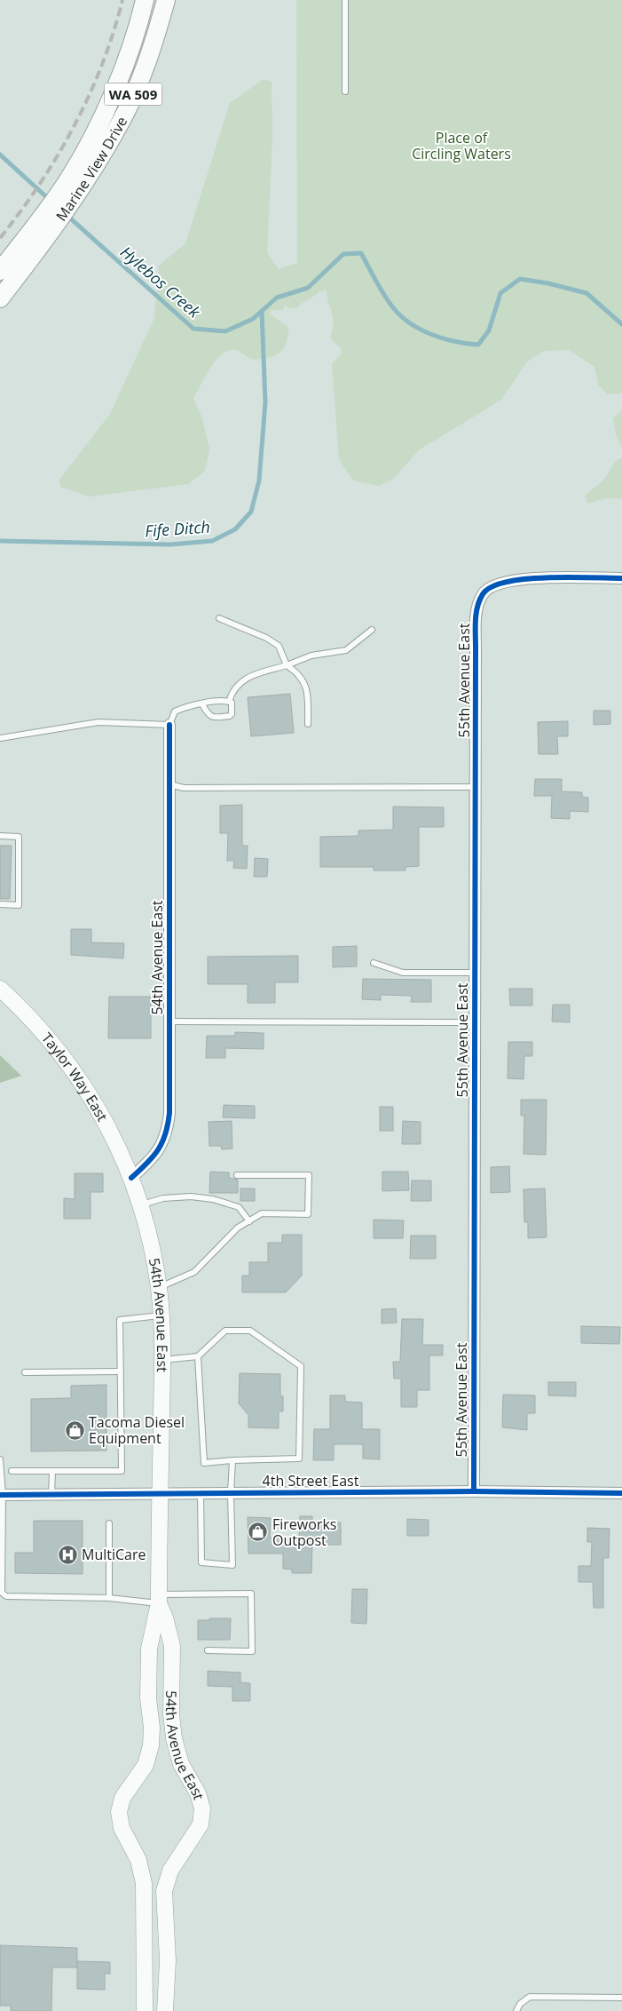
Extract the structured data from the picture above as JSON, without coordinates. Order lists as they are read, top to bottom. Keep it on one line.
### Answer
{"streets":{"main road":["WA 509","Marine View Drive","54th Avenue East","Taylor Way East"],"street":["55th Avenue East","4th Street East"]},"crossings":[["55th Avenue East","4th Street East"],["54th Avenue East","Taylor Way East"],["54th Avenue East","4th Street East"]],"water":["Hylebos Creek","Fife Ditch"],"parks":["Place of Circling Waters"],"places":{"shop":["Tacoma Diesel Equipment","Fireworks Outpost"],"hospital":["MultiCare"]}}
